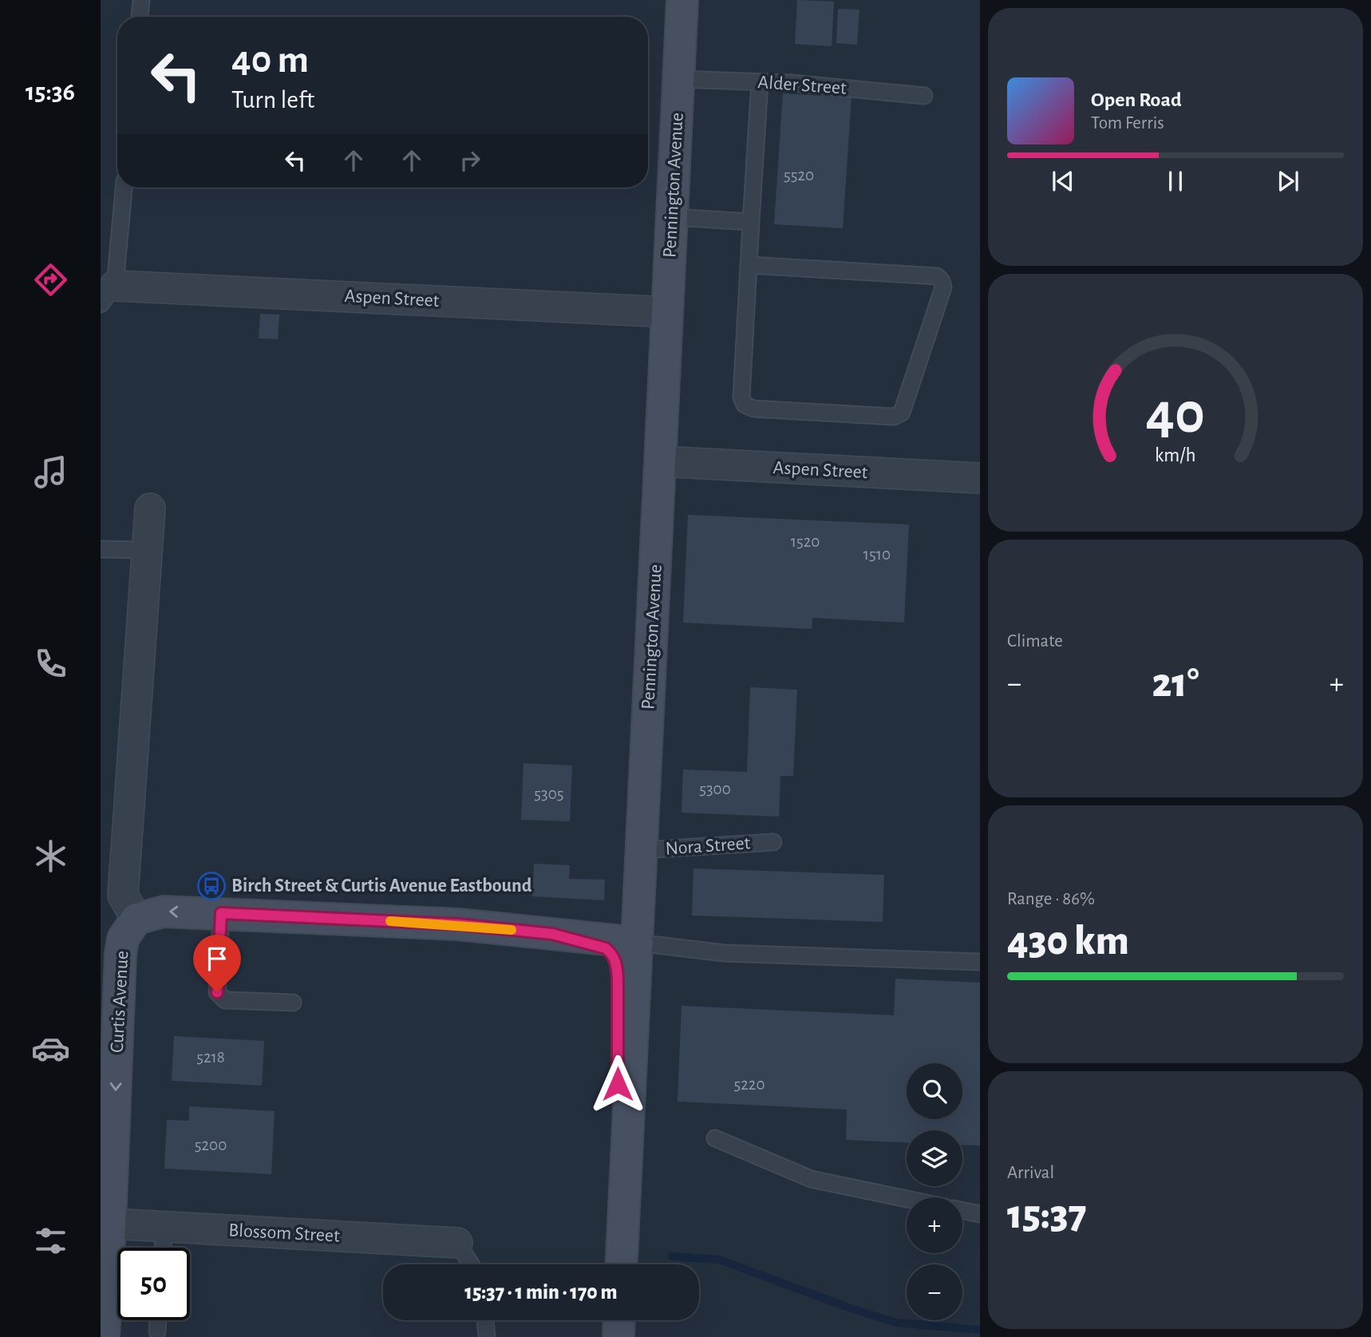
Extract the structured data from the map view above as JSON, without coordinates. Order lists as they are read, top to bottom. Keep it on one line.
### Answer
{"streets":{"main road":["Pennington Avenue","Curtis Avenue"],"street":["Aspen Street","Blossom Street"],"lane":["Alder Street","Nora Street"]},"crossings":[["Alder Street","Pennington Avenue"],["Pennington Avenue","Aspen Street"],["Pennington Avenue","Nora Street"],["Curtis Avenue","Blossom Street"]],"one_way":["Curtis Avenue"],"places":{"bus stop":["Birch Street & Curtis Avenue Eastbound"]},"house_numbers":["5520","1520","1510","5300","5305","5218","5220","5200"],"page":{"tabs":"15:36","turn":["40 m","Turn left"],"song":["Open Road","Tom Ferris"],"tile":["Climate",["Range · 86%","430 km"],["Arrival","15:37"]],"heat":["−","21°","+"],"map_buttons":["+","−"],"limit":"50","trip":"15:37 · 1 min · 170 m","gauge":["40","km/h"]}}
